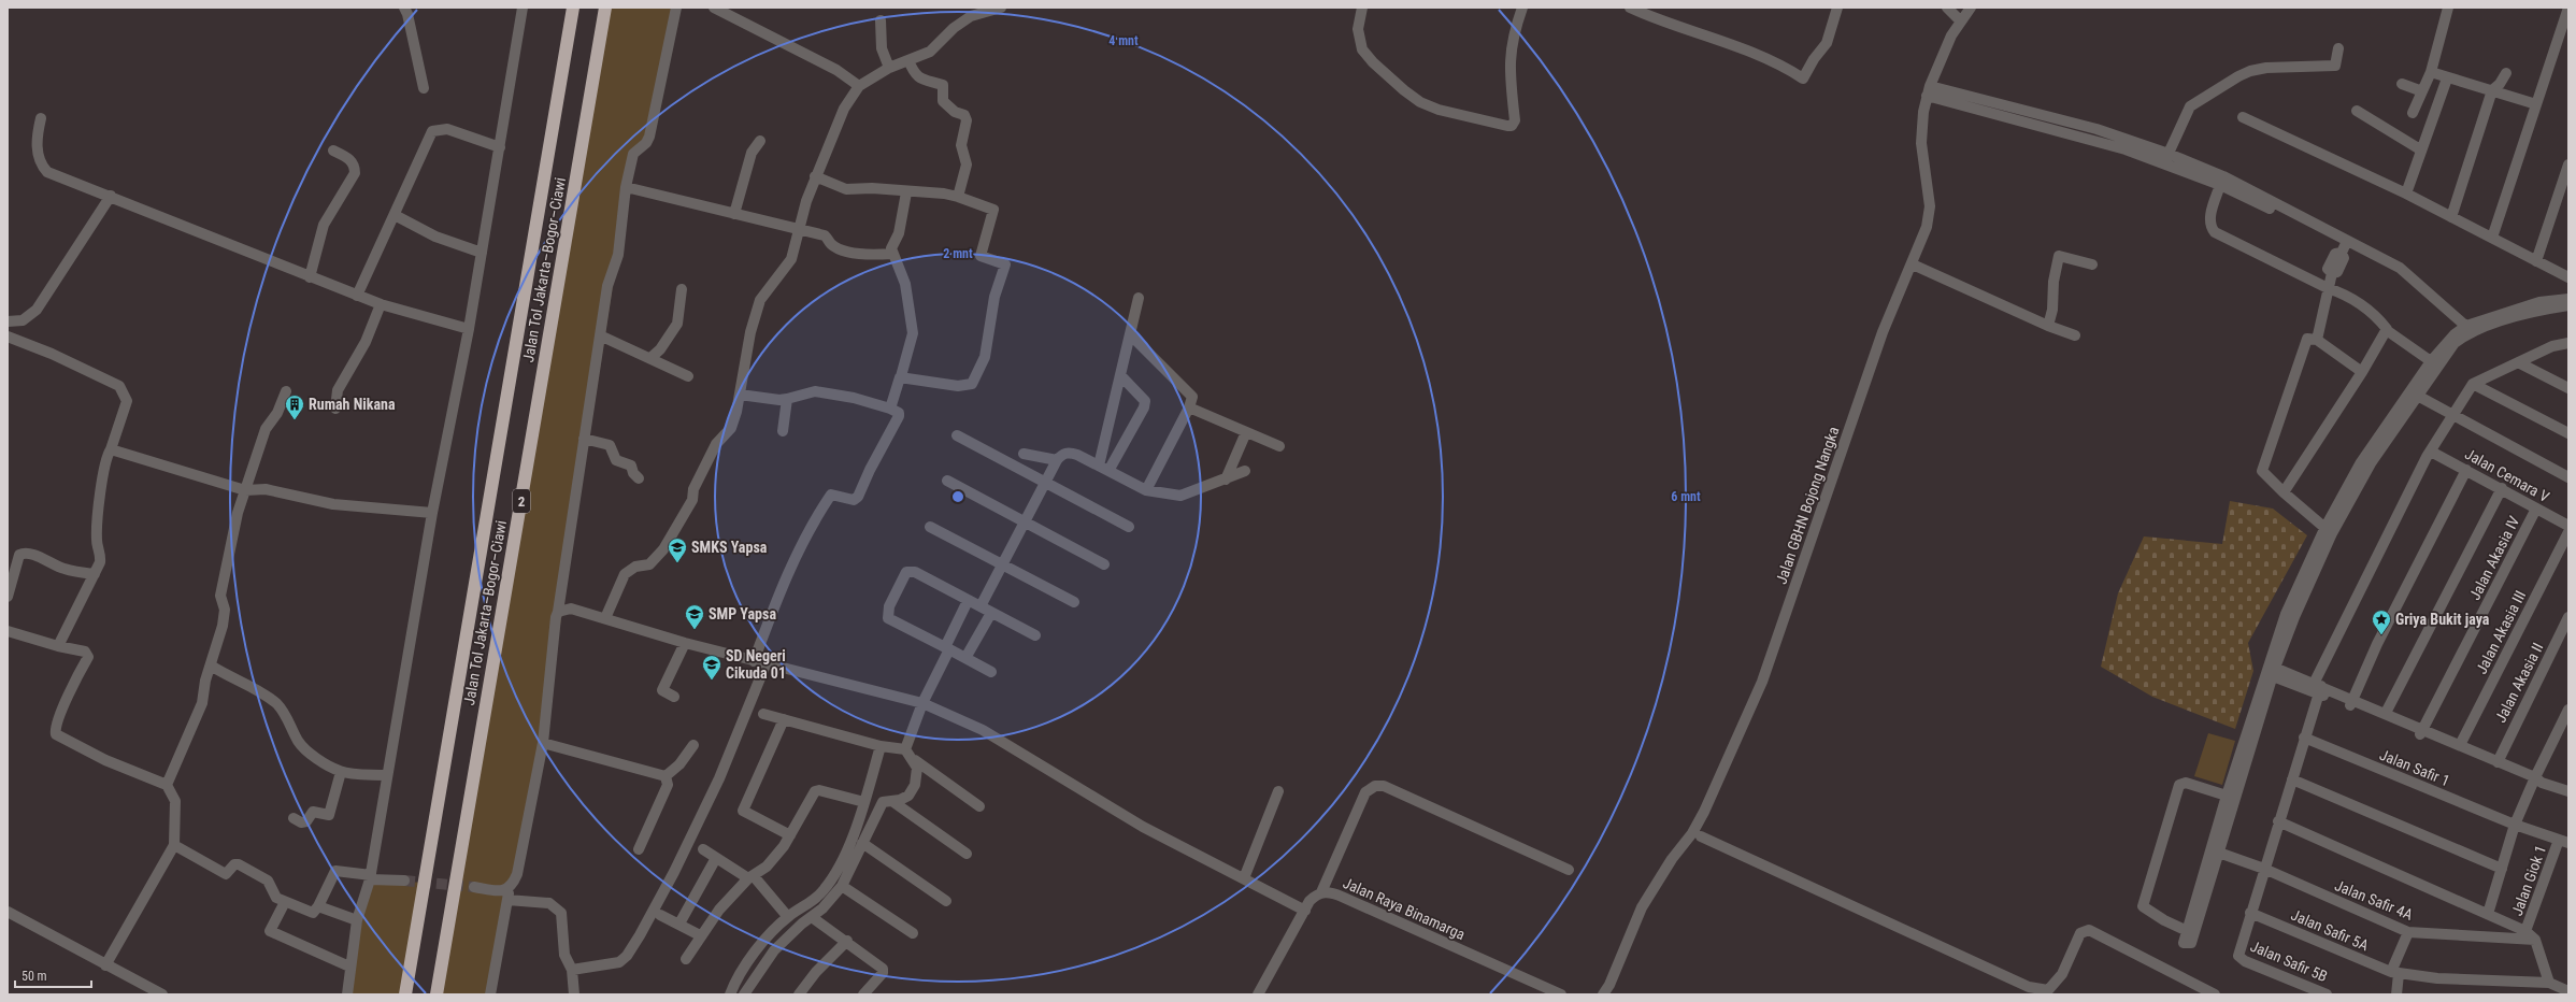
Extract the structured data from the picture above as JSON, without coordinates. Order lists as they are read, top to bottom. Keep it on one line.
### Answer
{"streets":{"highway":["Jalan Tol Jakarta–Bogor–Ciawi","2"],"street":["Jalan Cemara V","Jalan GBHN Bojong Nangka","Jalan Akasia IV","Jalan Akasia III","Jalan Akasia II","Jalan Safir 1","Jalan Giok 1","Jalan Safir 4A","Jalan Raya Binamarga","Jalan Safir 5A","Jalan Safir 5B"]},"crossings":[["Jalan Cemara V","Jalan Akasia IV"],["Jalan Safir 1","Jalan Giok 1"],["Jalan Safir 5A","Jalan Safir 5B"]],"places":{"building":["Rumah Nikana"],"school or university":["SMKS Yapsa","SMP Yapsa","SD Negeri Cikuda 01"],"place":["Griya Bukit jaya"]},"scale_bar":"50 m","rings":["4 mnt","2 mnt","6 mnt"]}
